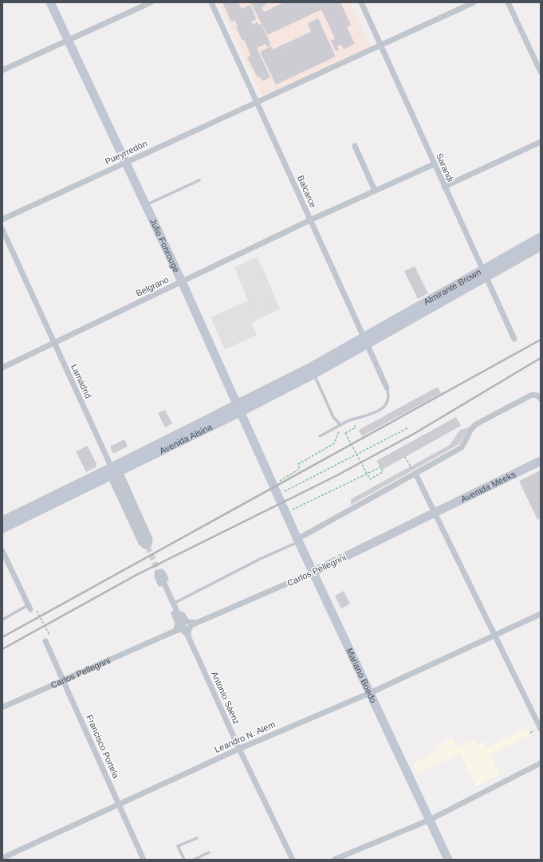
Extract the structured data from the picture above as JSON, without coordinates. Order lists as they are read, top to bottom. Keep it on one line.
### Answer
{"streets":{"street":["Pueyrredón","Sarandi","Balcarce","Julio Fonrouge","Belgrano","Almirante Brown","Lamadrid","Avenida Alsina","Avenida Meeks","Carlos Pellegrini","Mariano Boedo","Antonio Sáenz","Leandro N. Alem","Francisco Portela"]},"crossings":[["Pueyrredón","Sarandi"],["Pueyrredón","Balcarce"],["Pueyrredón","Julio Fonrouge"],["Sarandi","Belgrano"],["Sarandi","Almirante Brown"],["Balcarce","Belgrano"],["Balcarce","Almirante Brown"],["Balcarce","Avenida Alsina"],["Julio Fonrouge","Belgrano"],["Julio Fonrouge","Avenida Alsina"],["Julio Fonrouge","Mariano Boedo"],["Belgrano","Lamadrid"],["Almirante Brown","Avenida Alsina"],["Lamadrid","Avenida Alsina"],["Avenida Meeks","Carlos Pellegrini"],["Carlos Pellegrini","Mariano Boedo"],["Carlos Pellegrini","Francisco Portela"],["Mariano Boedo","Leandro N. Alem"],["Antonio Sáenz","Leandro N. Alem"],["Leandro N. Alem","Francisco Portela"]]}
